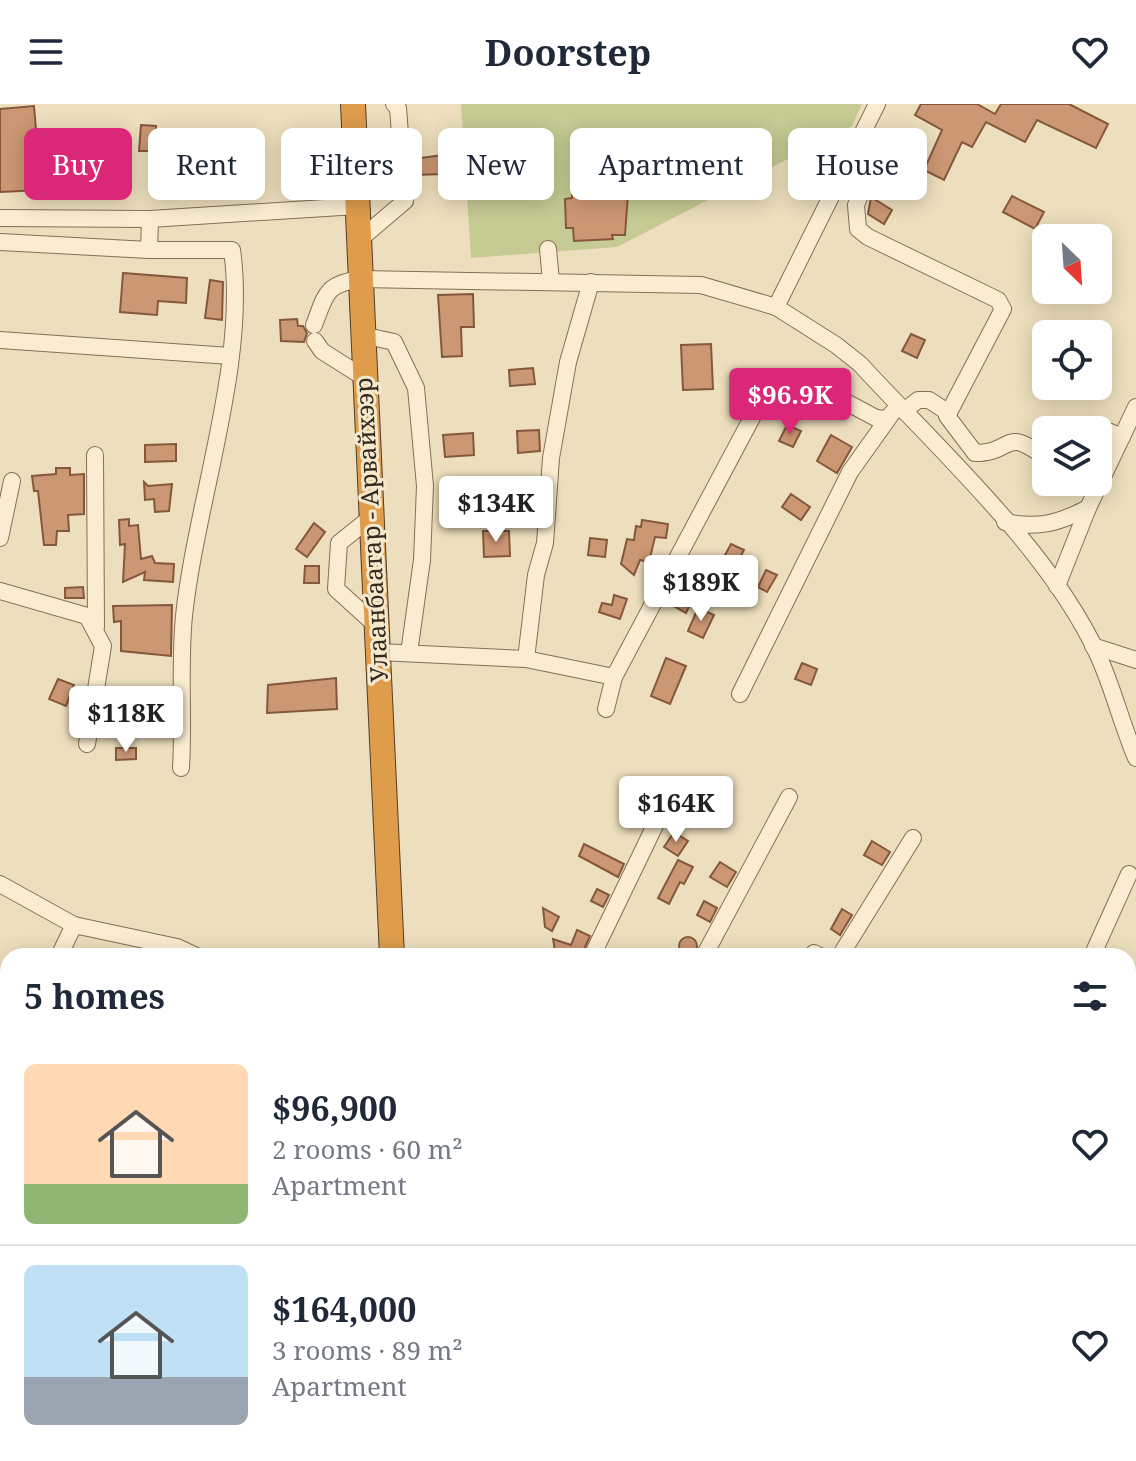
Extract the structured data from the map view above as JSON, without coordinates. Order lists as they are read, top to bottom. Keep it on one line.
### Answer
{"streets":{"highway":["Улаанбаатар - Арвайхээр"]},"north":"bottom right","page":{"header":"Doorstep","chip":["Buy","Rent","Filters","New","Apartment","House"],"price":["$96.9K","$134K","$189K","$118K","$164K"],"heading":"5 homes","list":[{"name":"$96,900","note":"2 rooms · 60 m² · Apartment"},{"name":"$164,000","note":"3 rooms · 89 m² · Apartment"}]}}
